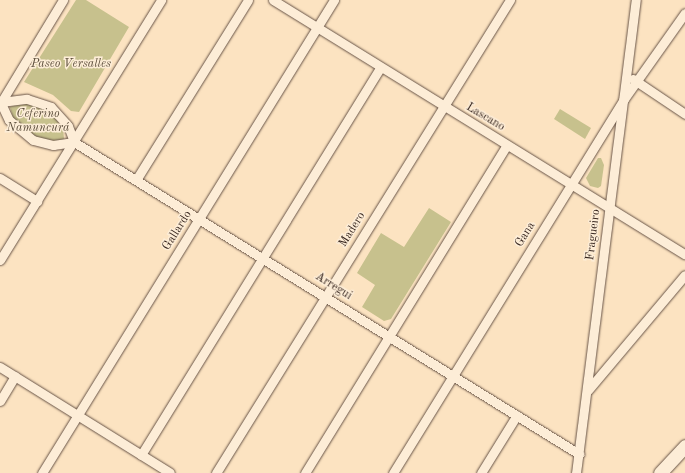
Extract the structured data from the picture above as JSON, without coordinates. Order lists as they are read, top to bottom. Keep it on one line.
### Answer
{"streets":{"street":["Lascano","Madero","Gallardo","Gana","Fragueiro","Arregui"]},"crossings":[["Lascano","Madero"],["Lascano","Gallardo"],["Lascano","Gana"],["Lascano","Fragueiro"],["Madero","Arregui"],["Gallardo","Arregui"],["Gana","Fragueiro"],["Gana","Arregui"],["Fragueiro","Arregui"]],"parks":["Paseo Versalles","Ceferino Namuncurá"]}
